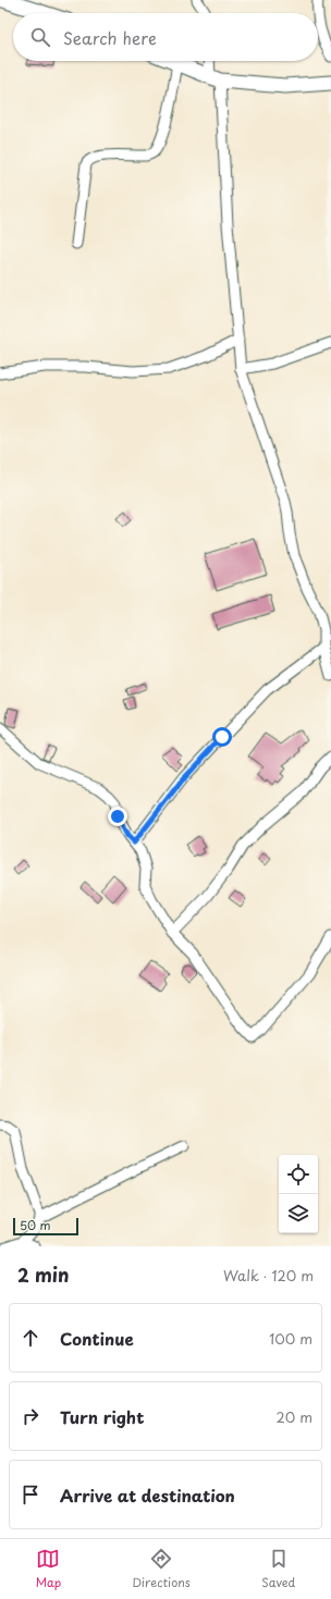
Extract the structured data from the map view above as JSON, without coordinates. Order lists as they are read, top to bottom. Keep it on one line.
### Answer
{"scale_bar":"50 m","page":{"search":"Search here","scale":"50 m","heading":["2 min","Walk · 120 m"],"list":[["Continue","100 m"],["Turn right","20 m"],"Arrive at destination"],"nav":["Map","Directions","Saved"]}}
